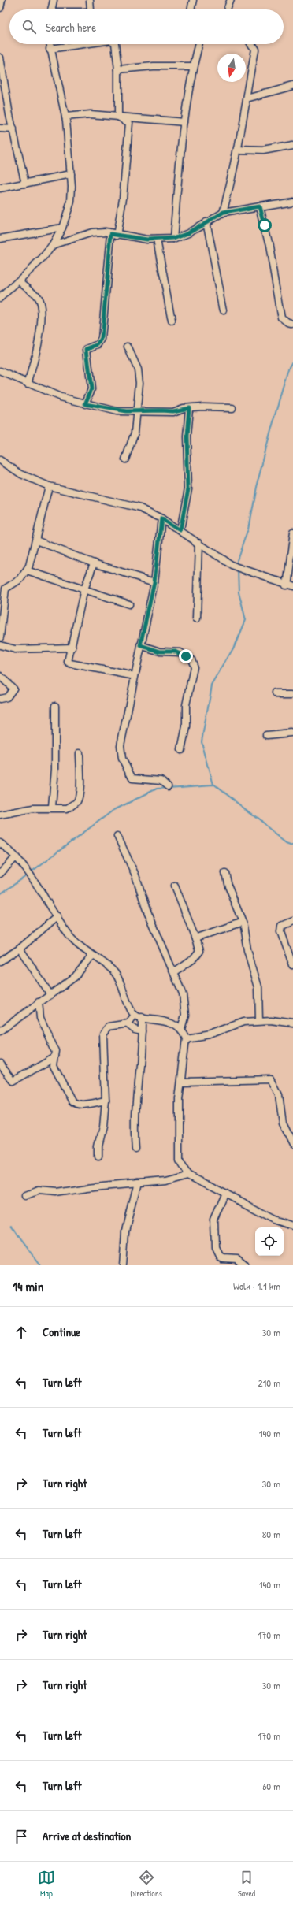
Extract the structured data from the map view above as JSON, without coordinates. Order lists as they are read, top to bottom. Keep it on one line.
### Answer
{"north":"bottom","page":{"search":"Search here","heading":["14 min","Walk · 1.1 km"],"list":[["Continue","30 m"],["Turn left","210 m"],["Turn left","140 m"],["Turn right","30 m"],["Turn left","80 m"],["Turn left","140 m"],["Turn right","170 m"],["Turn right","30 m"],["Turn left","170 m"],["Turn left","60 m"],"Arrive at destination"],"nav":["Map","Directions","Saved"]}}
